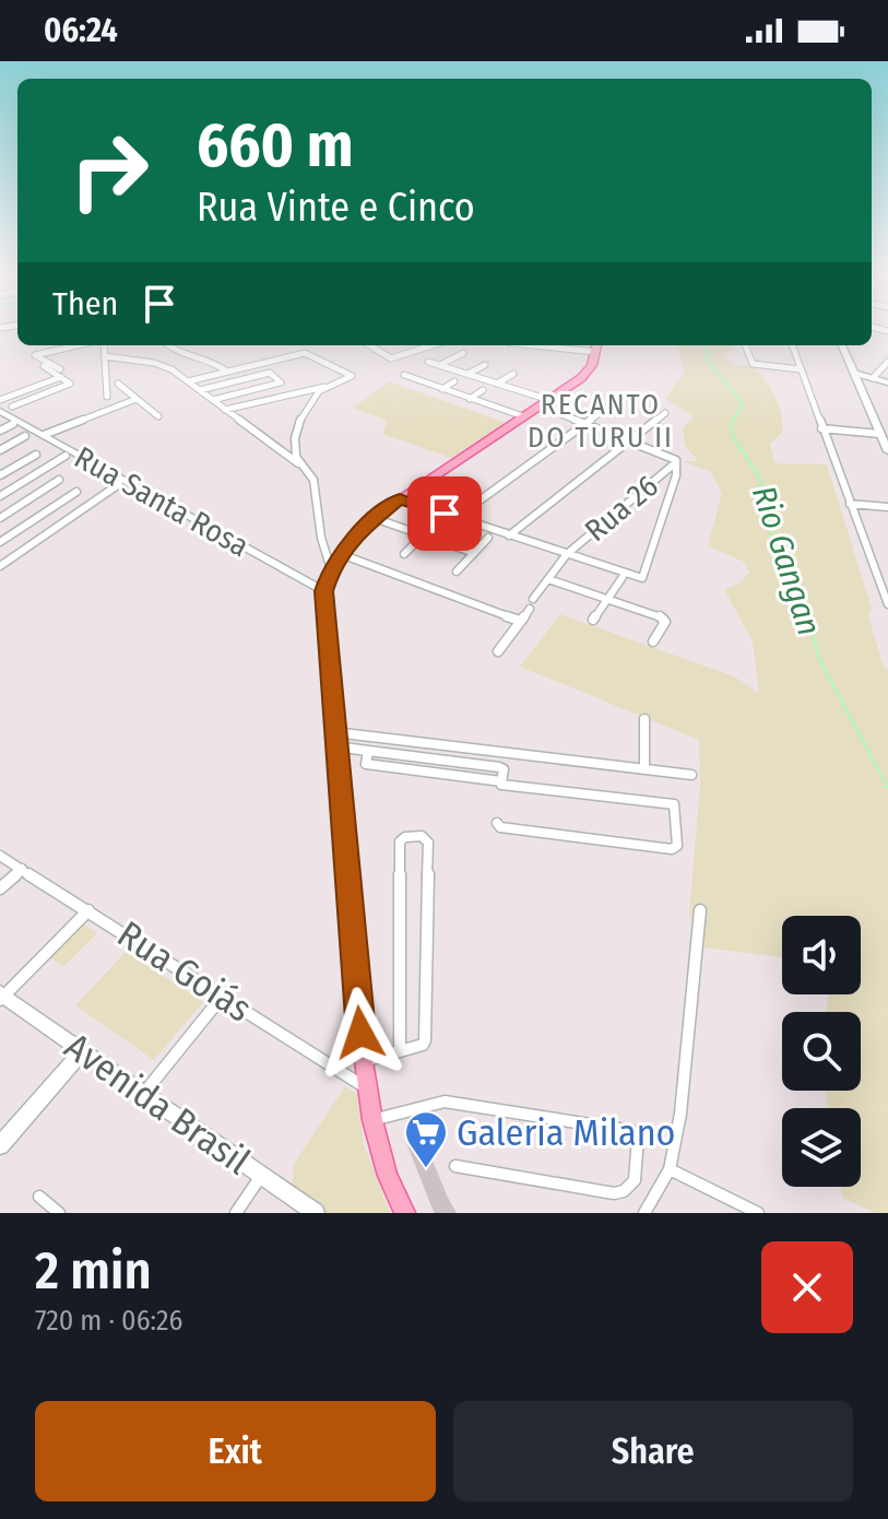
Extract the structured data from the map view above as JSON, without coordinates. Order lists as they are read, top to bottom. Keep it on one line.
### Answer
{"streets":{"street":["Rua Santa Rosa","Rua 26","Rua Goiás","Avenida Brasil"]},"districts":["RECANTO DO TURU II"],"water":["Rio Gangan"],"places":{"supermarket":["Galeria Milano"]},"page":{"status":"06:24","turn":["660 m","Rua Vinte e Cinco"],"then":"Then","heading":["2 min","720 m · 06:26"],"buttons":["Exit","Share"]}}
